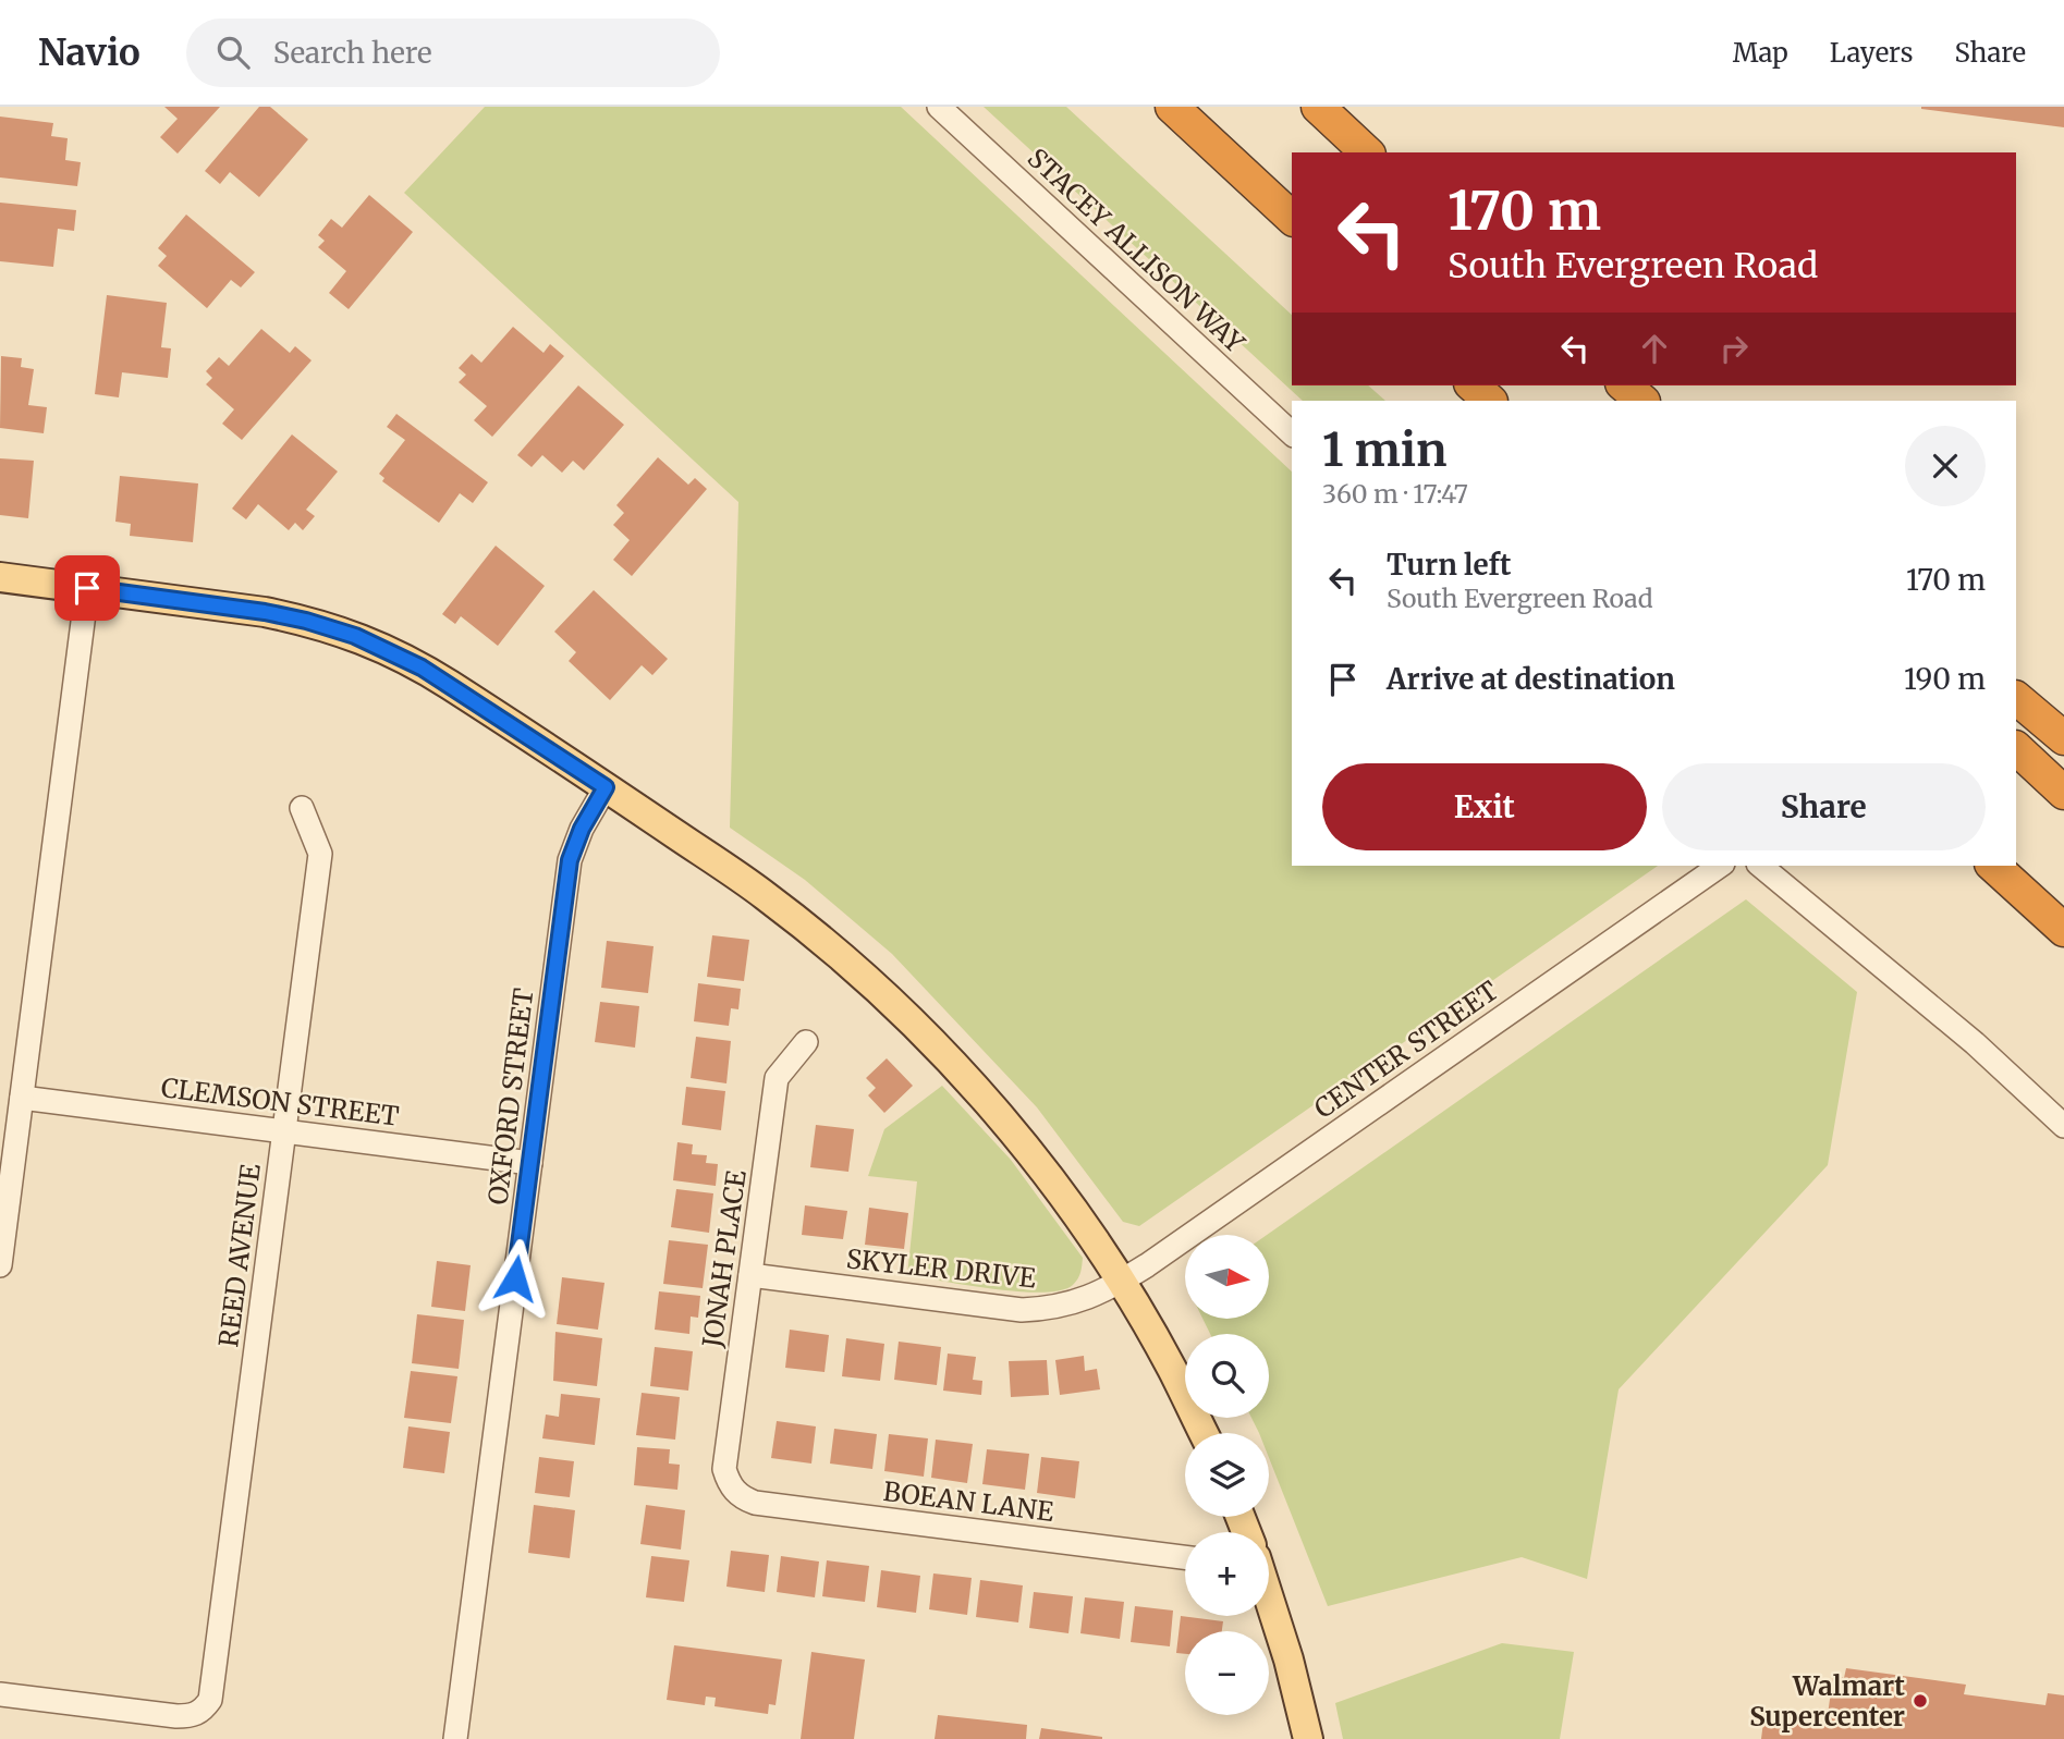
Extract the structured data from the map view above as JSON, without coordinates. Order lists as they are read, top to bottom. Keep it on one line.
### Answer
{"streets":{"street":["STACEY ALLISON WAY","CENTER STREET","OXFORD STREET","CLEMSON STREET","REED AVENUE","JONAH PLACE","SKYLER DRIVE","BOEAN LANE"]},"crossings":[["CENTER STREET","SKYLER DRIVE"],["OXFORD STREET","CLEMSON STREET"],["CLEMSON STREET","REED AVENUE"],["JONAH PLACE","SKYLER DRIVE"],["JONAH PLACE","BOEAN LANE"]],"places":["Walmart Supercenter"],"north":"right","page":{"header":"Navio","search":"Search here","nav":["Map","Layers","Share"],"turn":["170 m","South Evergreen Road"],"heading":["1 min","360 m · 17:47"],"list":[{"name":"Turn left","note":"South Evergreen Road","value":"170 m"},{"name":"Arrive at destination","value":"190 m"}],"buttons":["Exit","Share"],"map_buttons":["+","−"]}}
